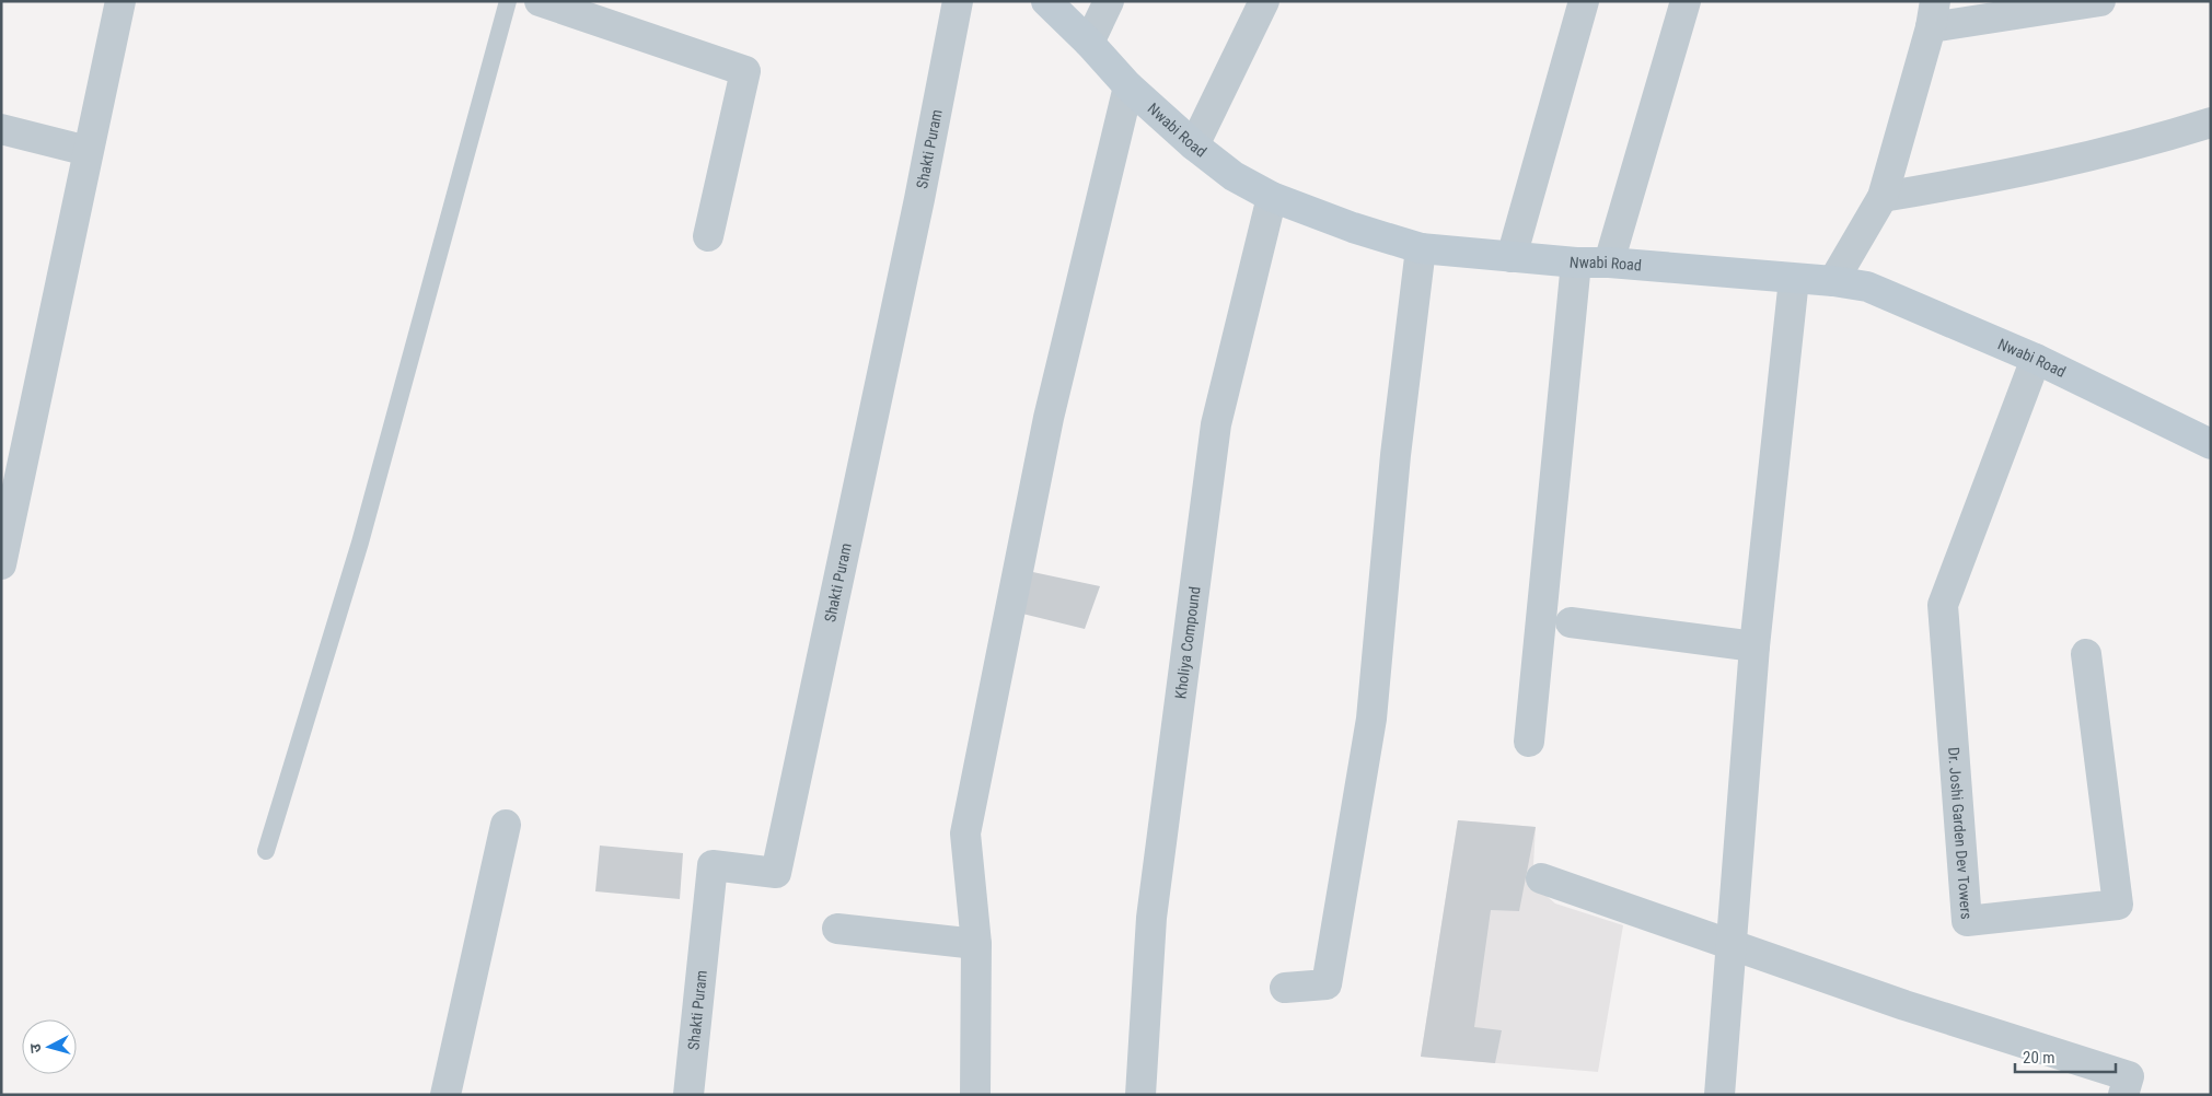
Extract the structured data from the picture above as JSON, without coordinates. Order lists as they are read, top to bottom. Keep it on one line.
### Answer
{"streets":{"street":["Nwabi Road","Shakti Puram","Kholiya Compound","Dr. Joshi Garden Dev Towers"]},"crossings":[["Nwabi Road","Kholiya Compound"],["Nwabi Road","Dr. Joshi Garden Dev Towers"]],"scale_bar":"20 m","north":"left"}
